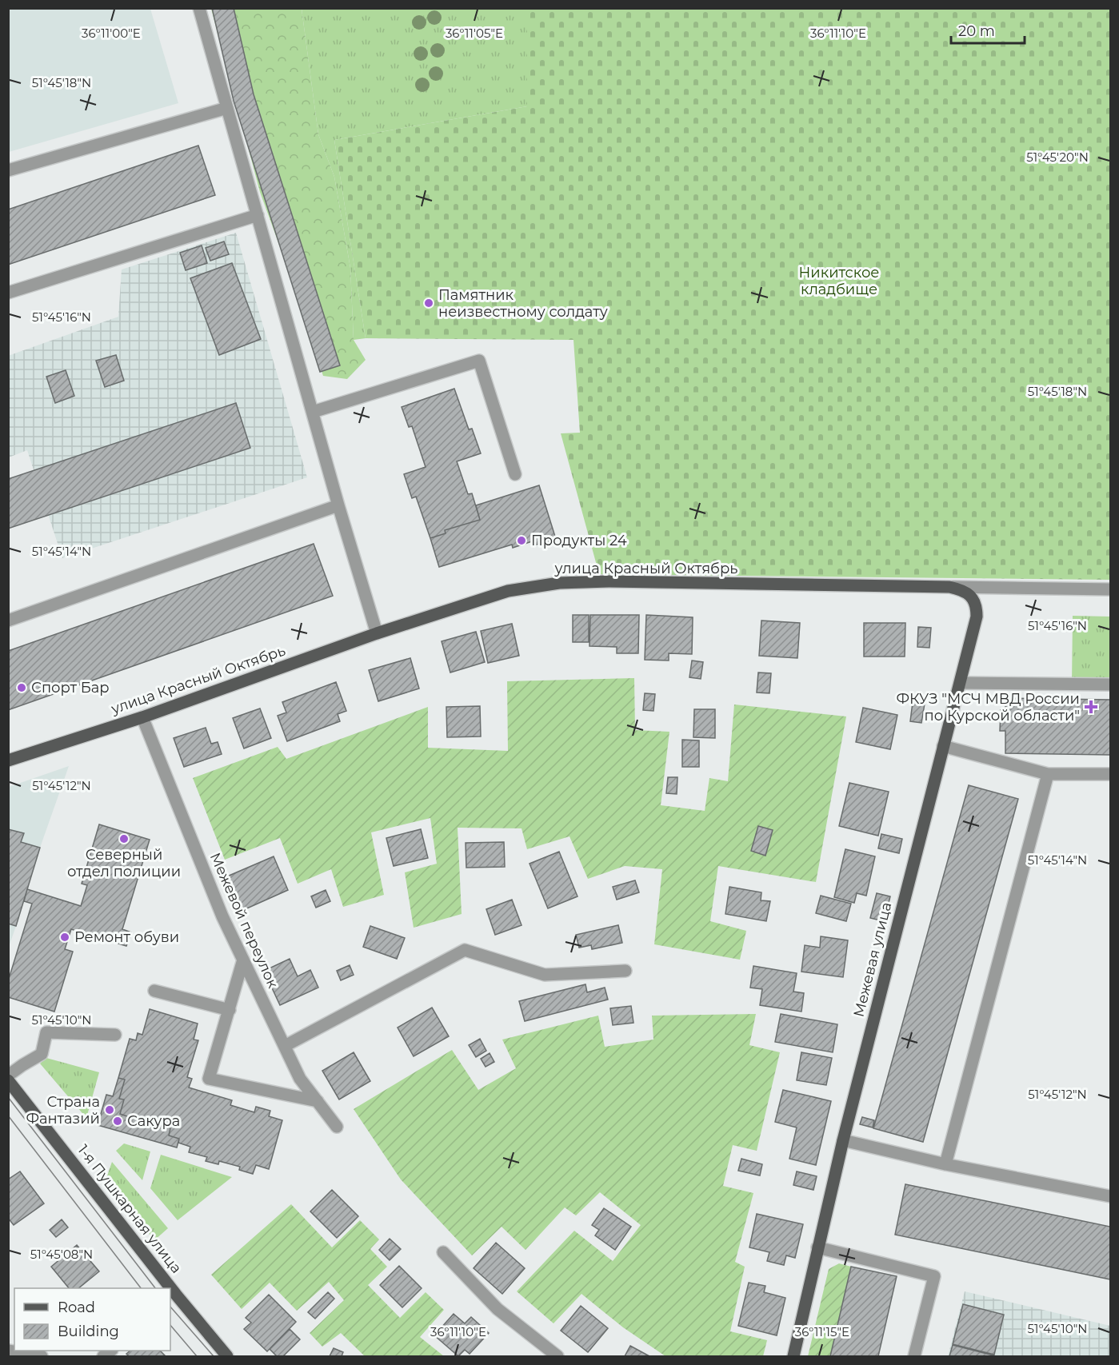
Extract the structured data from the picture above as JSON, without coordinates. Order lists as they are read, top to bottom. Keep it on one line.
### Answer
{"streets":{"main road":["улица Красный Октябрь","Межевая улица","1-я Пушкарная улица"],"street":["Межевой переулок"]},"crossings":[["улица Красный Октябрь","Межевой переулок"],["улица Красный Октябрь","Межевая улица"]],"parks":["Никитское кладбище"],"places":{"other":["Памятник неизвестному солдату","Продукты 24","Спорт Бар","Северный отдел полиции","Ремонт обуви","Страна Фантазий","Сакура"],"health":["ФКУЗ \"МСЧ МВД России по Курской области\""]},"legend":["Road","Building"],"scale_bar":"20 m","coordinates":["36°11'00\"E","36°11'05\"E","36°11'10\"E","51°45'18\"N","51°45'20\"N","51°45'16\"N","51°45'14\"N","51°45'12\"N","51°45'10\"N","51°45'08\"N","36°11'15\"E"]}
